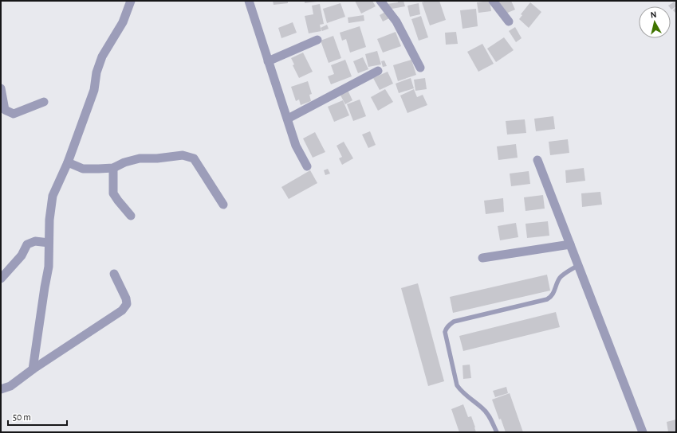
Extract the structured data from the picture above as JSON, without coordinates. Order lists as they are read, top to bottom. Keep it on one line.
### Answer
{"scale_bar":"50 m","north":"top"}
